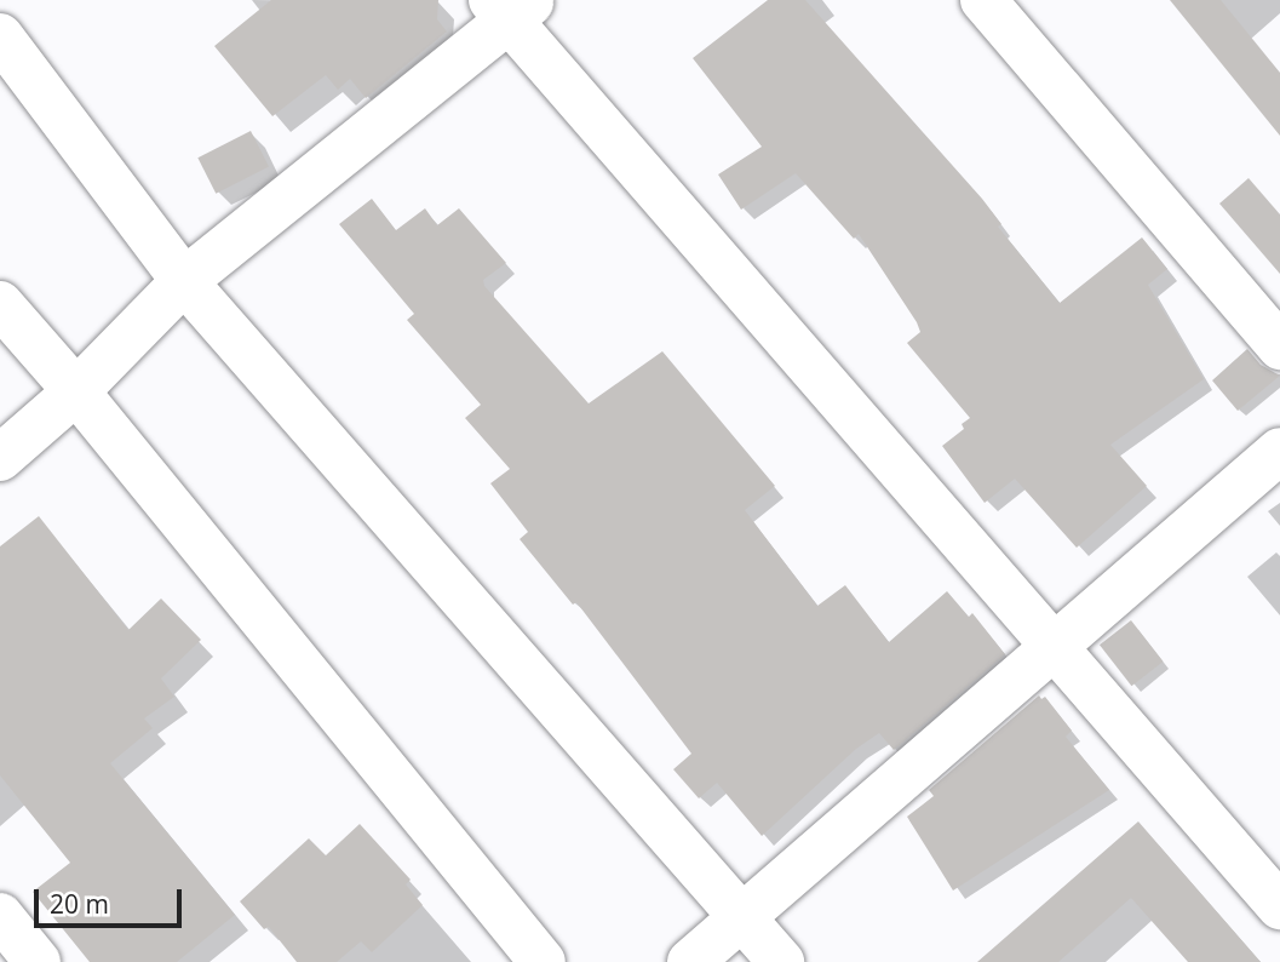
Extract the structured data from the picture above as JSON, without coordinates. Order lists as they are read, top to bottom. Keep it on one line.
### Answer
{"scale_bar":"20 m"}
